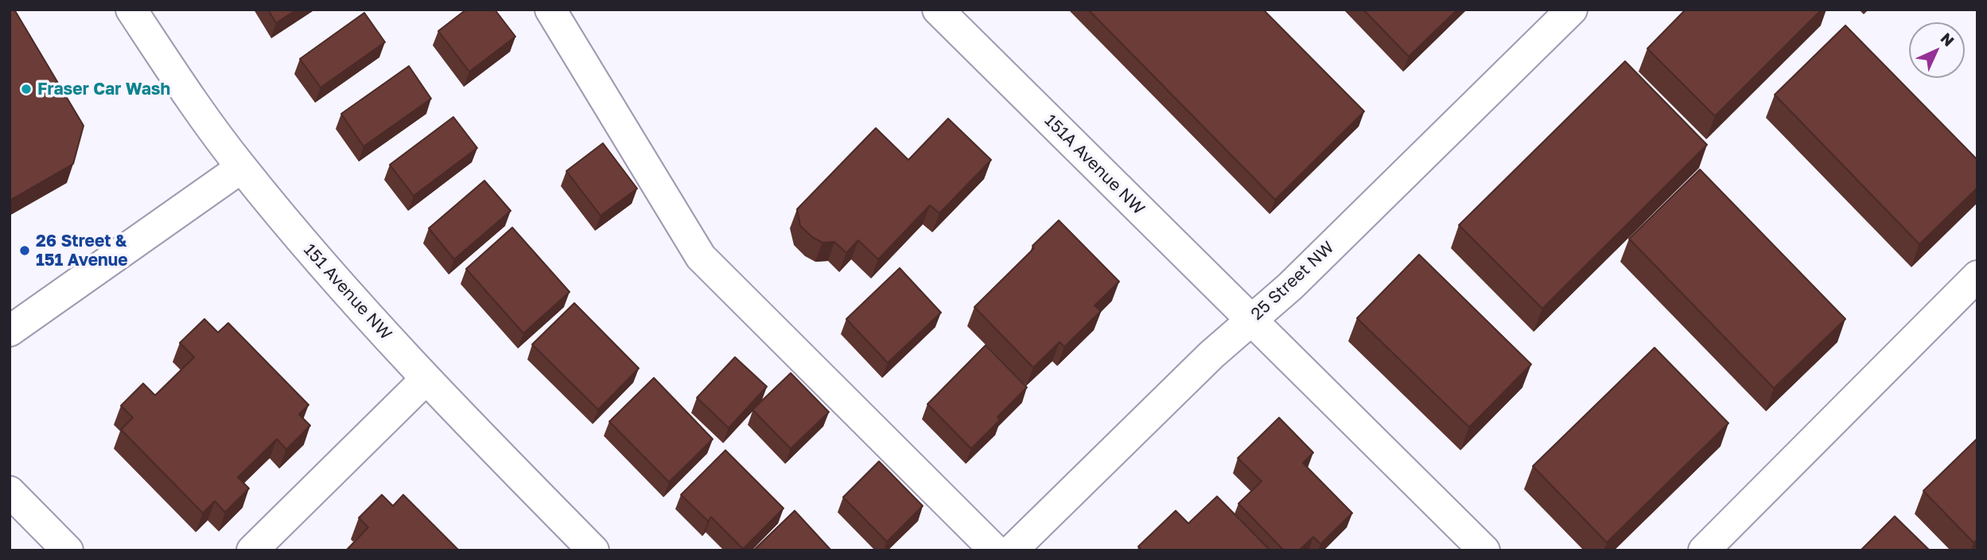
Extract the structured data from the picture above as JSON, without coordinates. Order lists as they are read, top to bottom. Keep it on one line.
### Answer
{"streets":{"street":["151A Avenue NW","25 Street NW","151 Avenue NW"]},"crossings":[["151A Avenue NW","25 Street NW"]],"places":["Fraser Car Wash","26 Street & 151 Avenue"],"north":"top right"}
